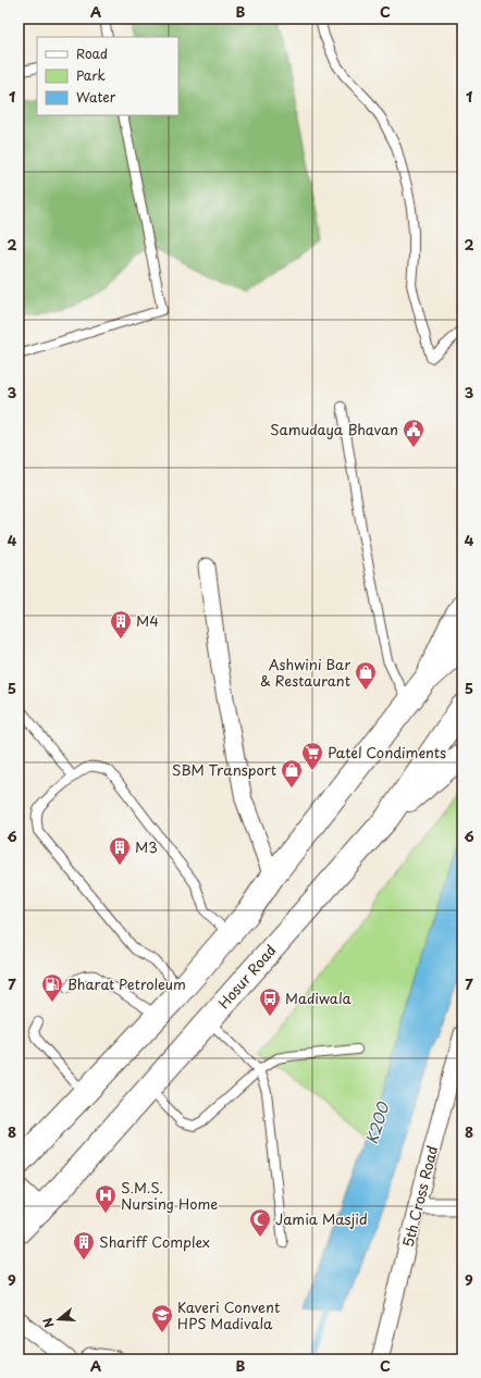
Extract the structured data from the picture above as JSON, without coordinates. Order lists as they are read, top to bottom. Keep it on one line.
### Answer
{"streets":{"main road":["Hosur Road"],"street":["5th Cross Road"]},"water":["K200"],"places":{"public building":["Samudaya Bhavan"],"building":["M4","M3","Shariff Complex"],"shop":["Ashwini Bar & Restaurant","SBM Transport"],"supermarket":["Patel Condiments"],"fuel station":["Bharat Petroleum"],"bus stop":["Madiwala"],"hospital":["S.M.S. Nursing Home"],"mosque":["Jamia Masjid"],"school or university":["Kaveri Convent HPS Madivala"]},"legend":["Road","Park","Water"],"north":"left","grid":{"columns":["A","B","C"],"rows":["1","2","3","4","5","6","7","8","9"]}}
